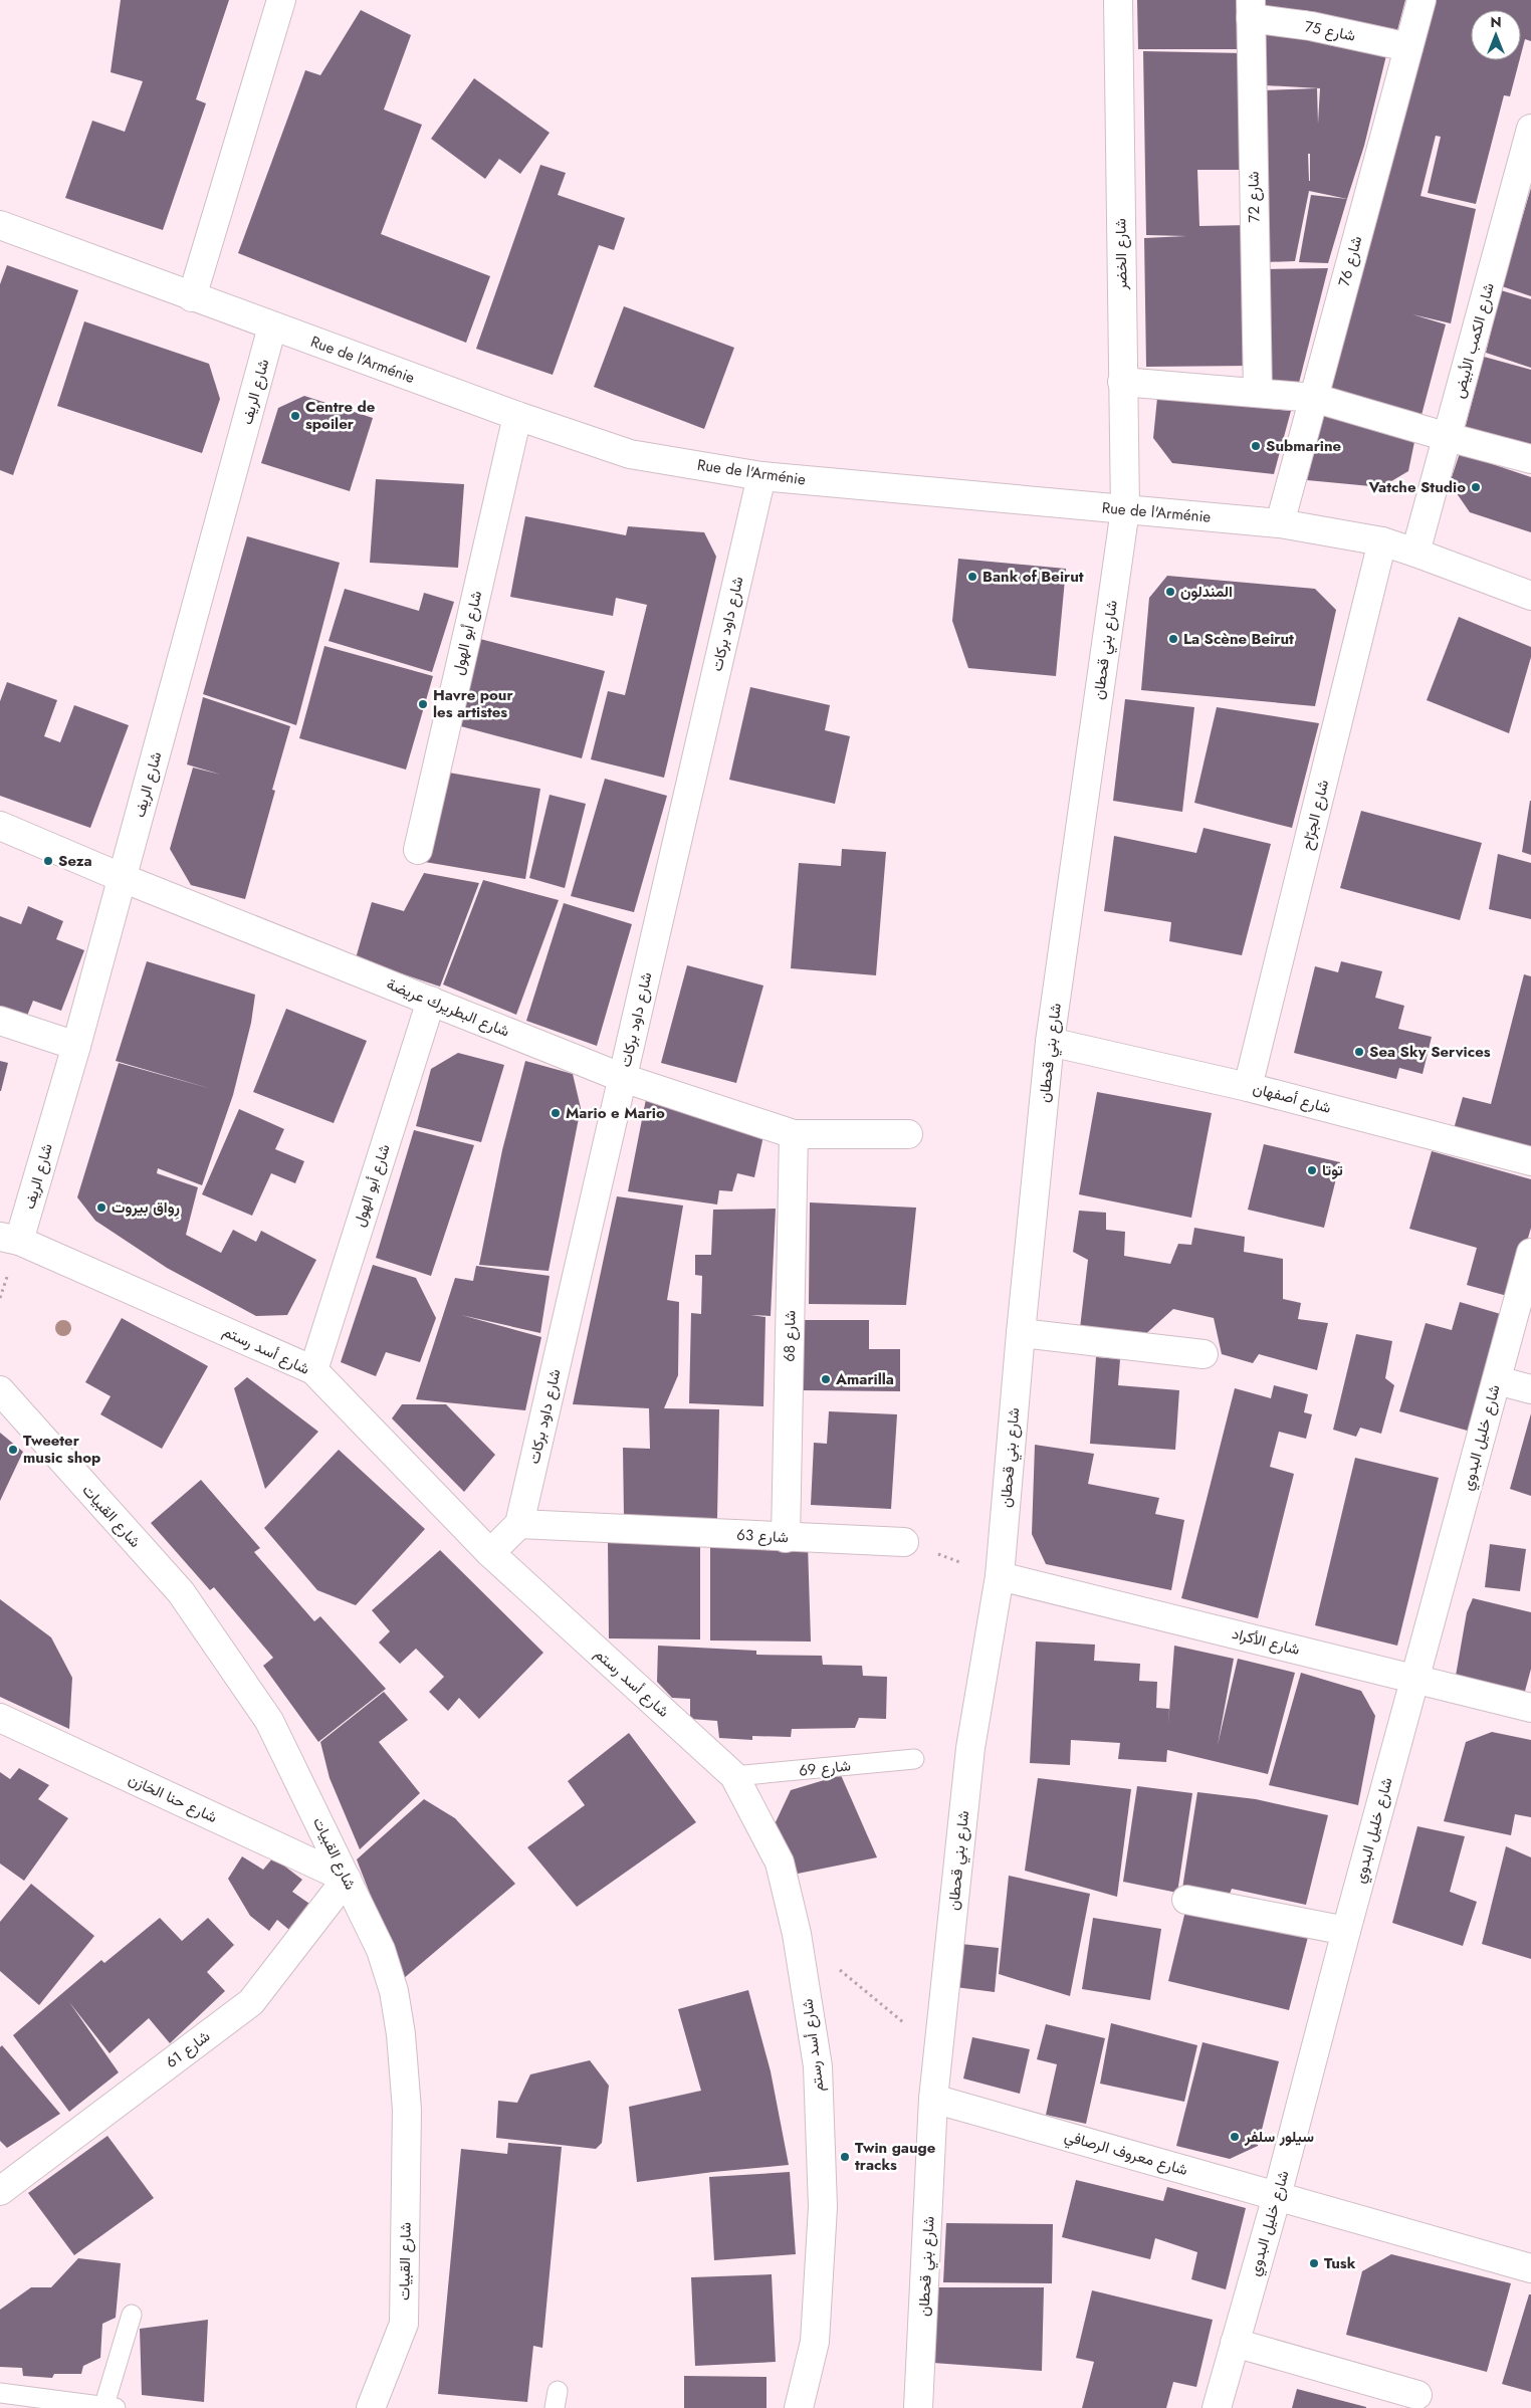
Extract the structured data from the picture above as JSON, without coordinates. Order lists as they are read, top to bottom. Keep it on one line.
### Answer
{"streets":{"street":["شارع 75","شارع 72","شارع الخضر","شارع 76","شارع الكمب الأبيض","Rue de l'Arménie","شارع الريف","شارع داود بركات","شارع أبو الهول","شارع بني قحطان","شارع الجرّاح","شارع البطريرك عريضة","شارع أصفهان","شارع 68","شارع أسد رستم","شارع خليل البدوي","شارع القبيات","شارع 63","شارع الأكراد","شارع حنا الخازن","شارع 61","شارع معروف الرصافي"],"lane":["شارع 69"]},"crossings":[["شارع 75","شارع 72"],["شارع 75","شارع 76"],["شارع الخضر","Rue de l'Arménie"],["شارع الخضر","شارع بني قحطان"],["شارع 76","Rue de l'Arménie"],["شارع الكمب الأبيض","Rue de l'Arménie"],["Rue de l'Arménie","شارع الريف"],["Rue de l'Arménie","شارع داود بركات"],["Rue de l'Arménie","شارع أبو الهول"],["Rue de l'Arménie","شارع بني قحطان"],["Rue de l'Arménie","شارع الجرّاح"],["شارع الريف","شارع البطريرك عريضة"],["شارع الريف","شارع أسد رستم"],["شارع داود بركات","شارع البطريرك عريضة"],["شارع داود بركات","شارع 63"],["شارع أبو الهول","شارع البطريرك عريضة"],["شارع أبو الهول","شارع أسد رستم"],["شارع بني قحطان","شارع أصفهان"],["شارع بني قحطان","شارع الأكراد"],["شارع بني قحطان","شارع معروف الرصافي"],["شارع الجرّاح","شارع أصفهان"],["شارع البطريرك عريضة","شارع 68"],["شارع 68","شارع 63"],["شارع أسد رستم","شارع 69"],["شارع خليل البدوي","شارع الأكراد"],["شارع خليل البدوي","شارع معروف الرصافي"],["شارع القبيات","شارع حنا الخازن"],["شارع القبيات","شارع 61"],["شارع حنا الخازن","شارع 61"]],"places":["Centre de spoiler","Submarine","Vatche Studio","Bank of Beirut","المندلون","La Scène Beirut","Havre pour les artistes","Seza","Sea Sky Services","Mario e Mario","توتا","رِواق بيروت","Amarilla","Tweeter music shop","سيلور سلفر","Twin gauge tracks","Tusk"],"north":"top"}
